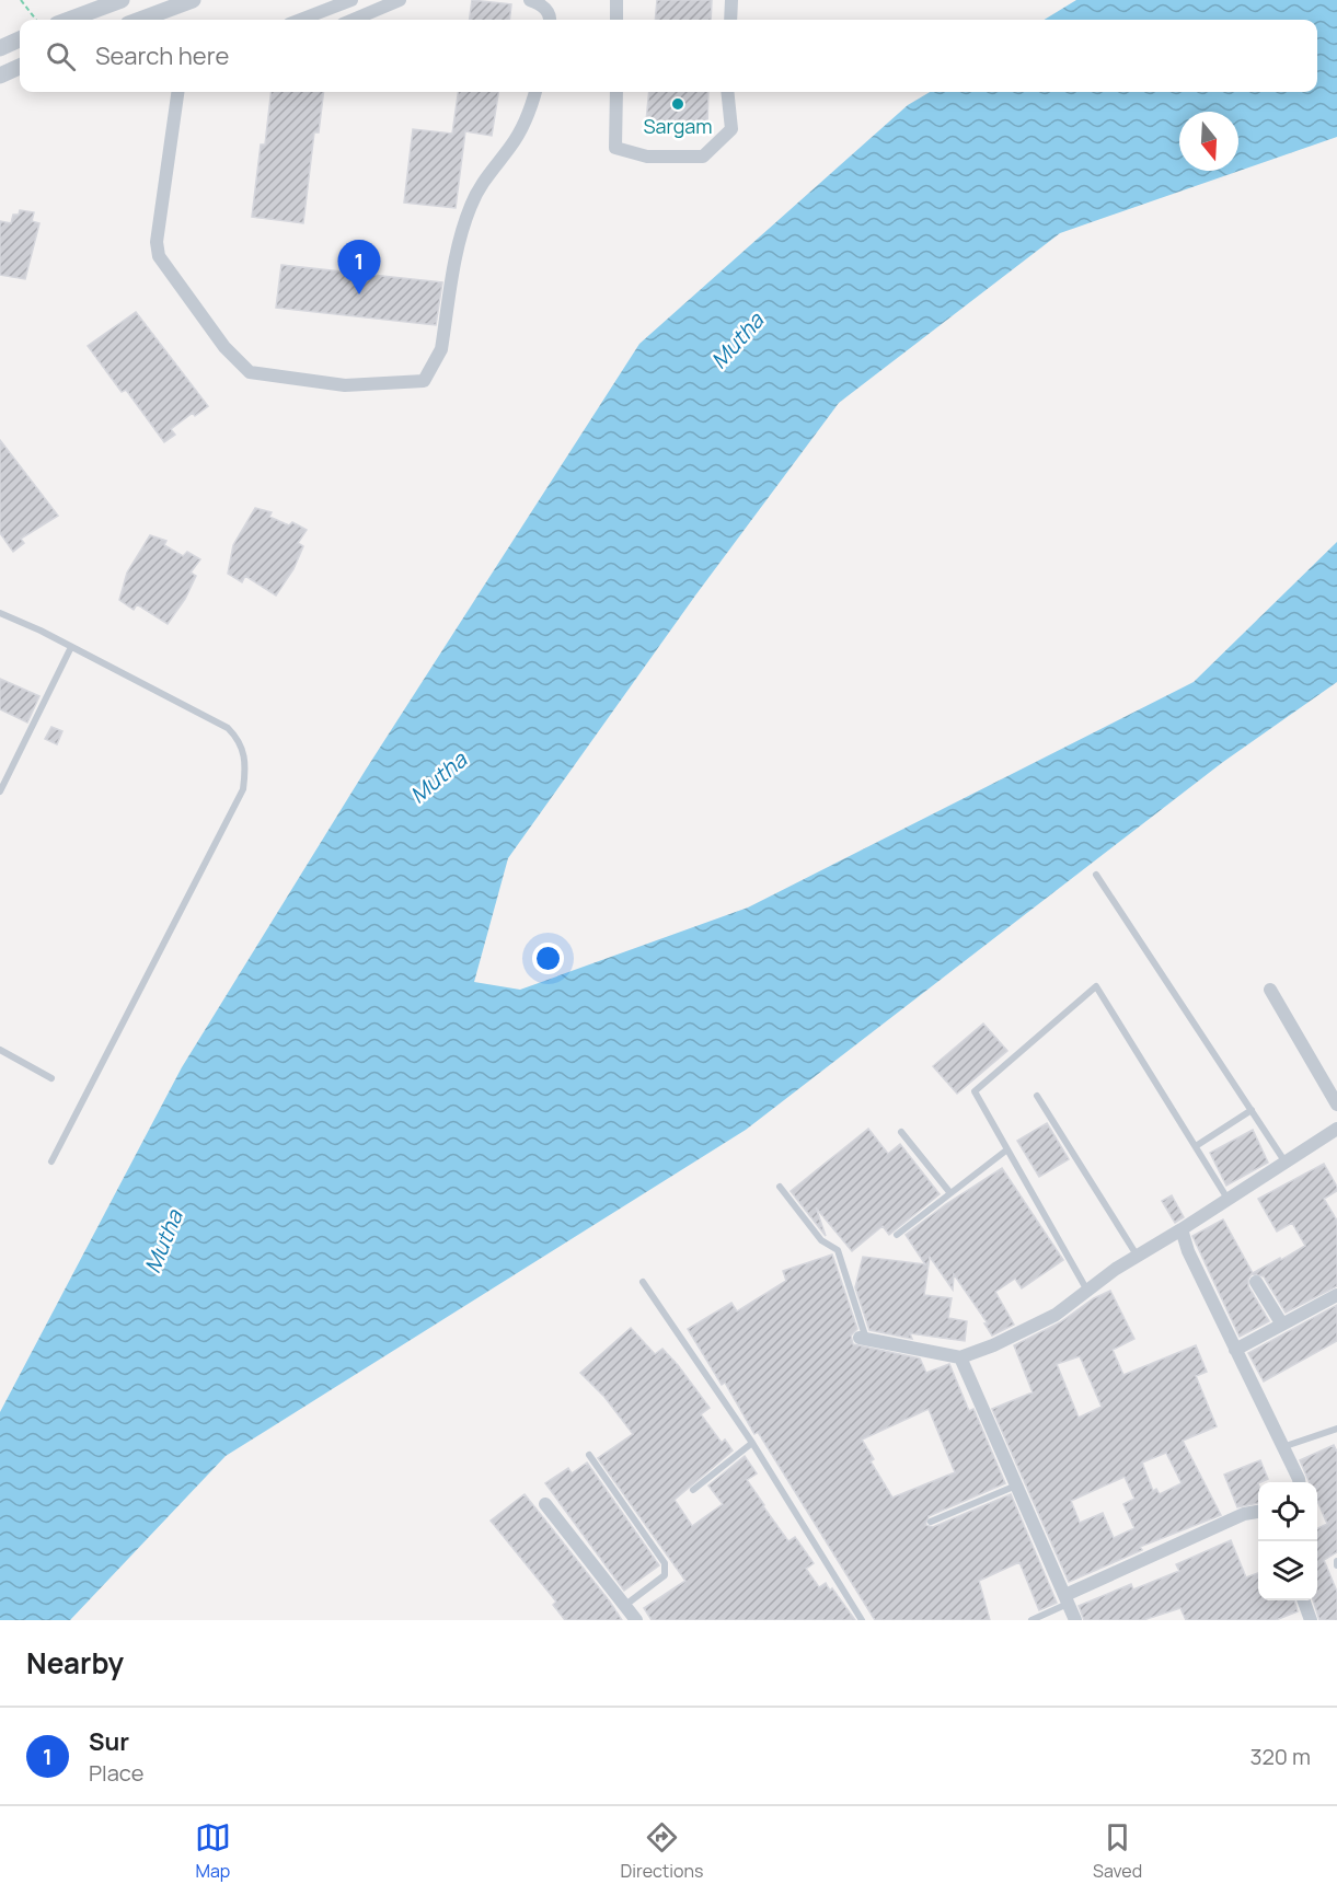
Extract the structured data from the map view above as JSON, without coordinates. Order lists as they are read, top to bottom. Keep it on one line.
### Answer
{"water":["Mutha"],"places":["Sargam"],"north":"bottom","page":{"search":"Search here","pins":"1","heading":"Nearby","list":[{"mark":"1","name":"Sur","note":"Place","value":"320 m"}],"nav":["Map","Directions","Saved"]}}
